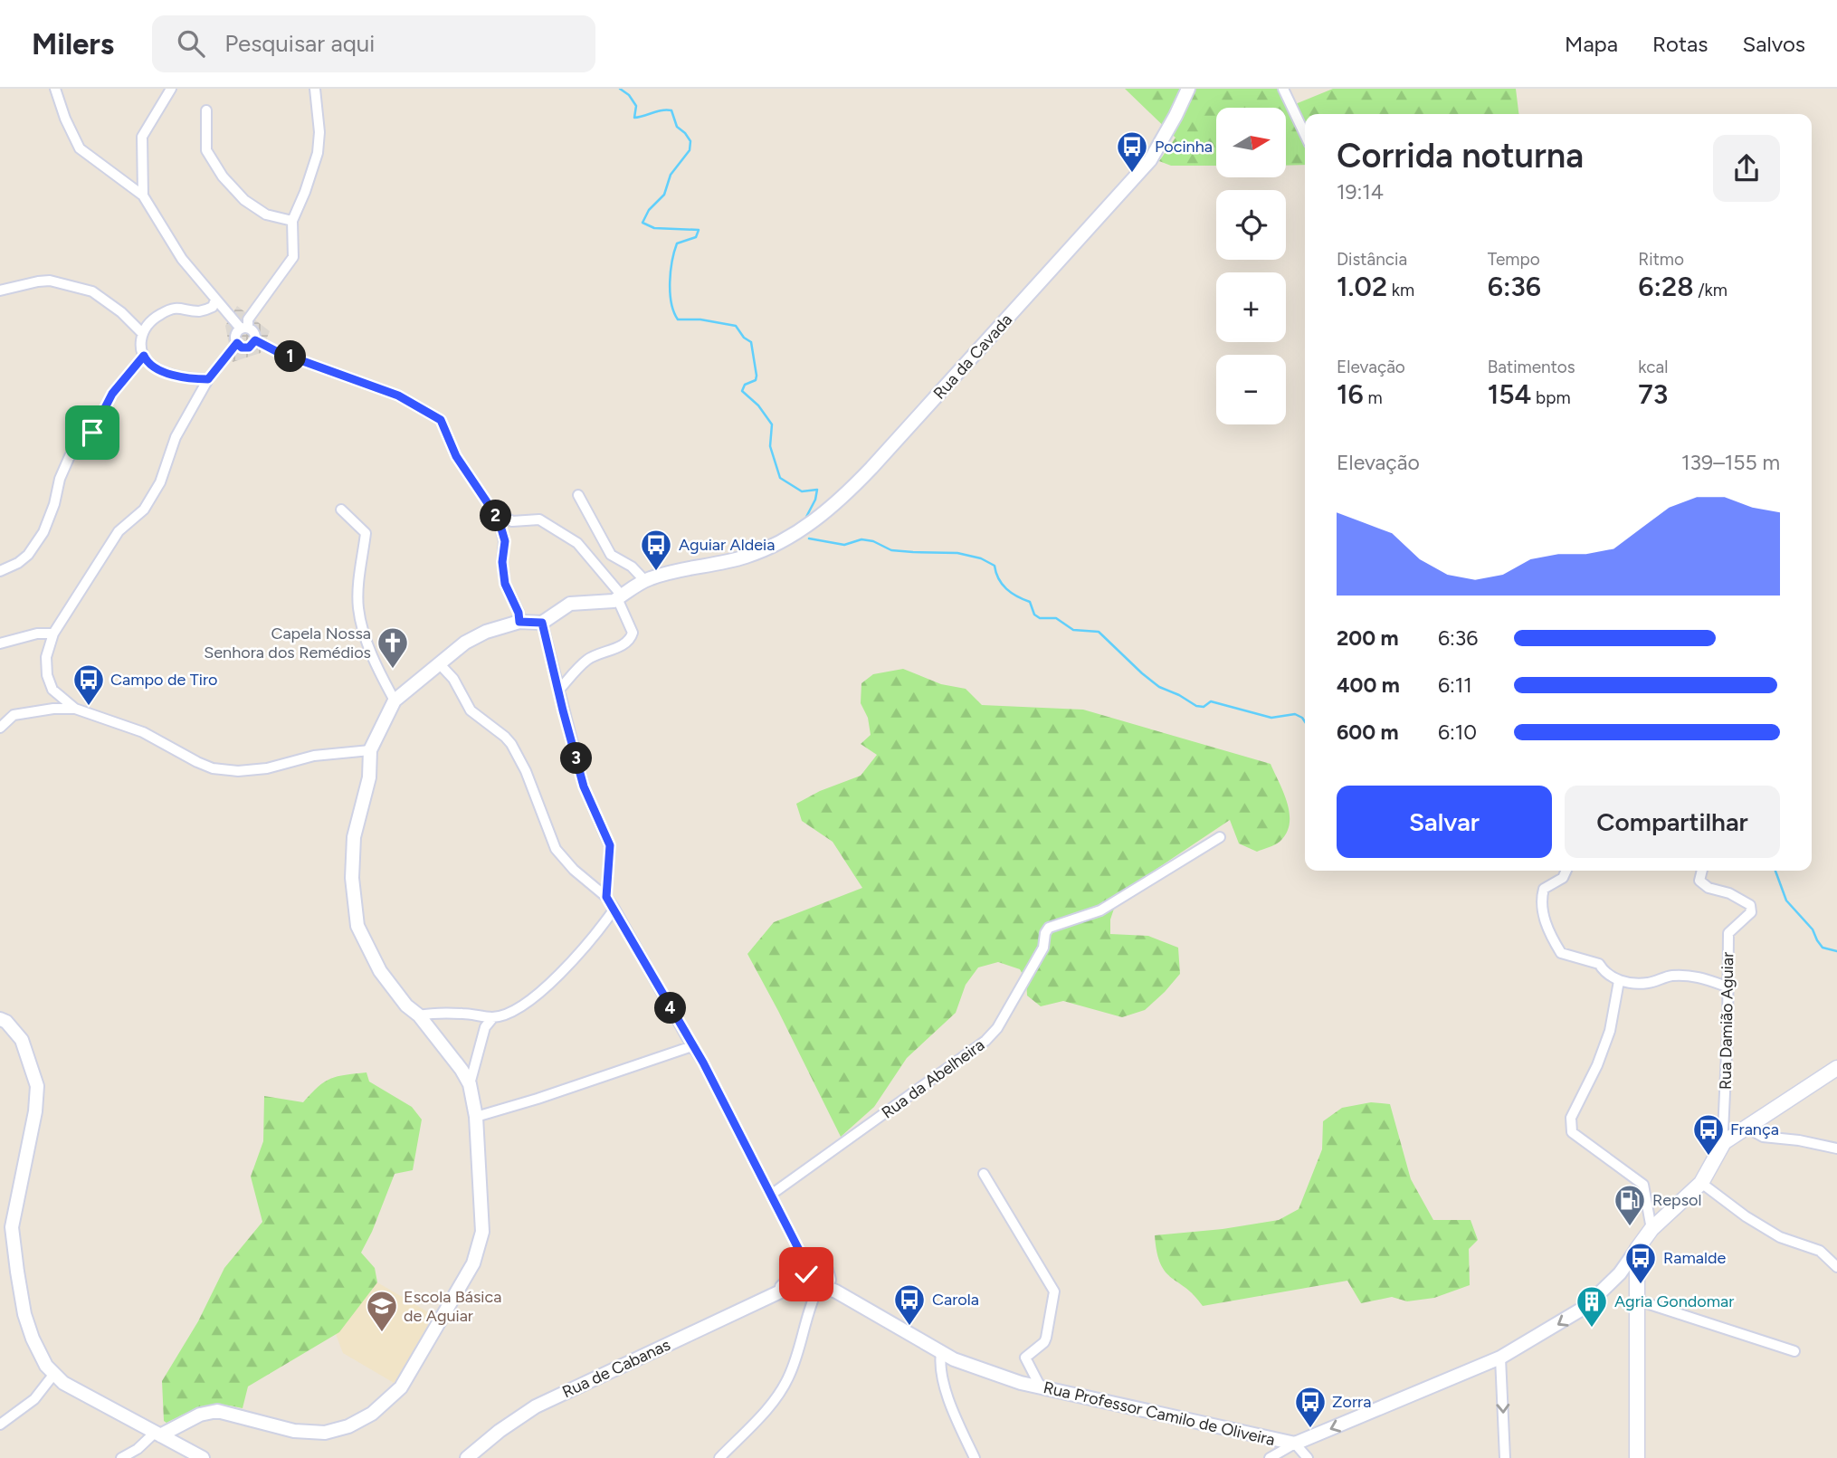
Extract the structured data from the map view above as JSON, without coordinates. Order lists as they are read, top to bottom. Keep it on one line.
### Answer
{"streets":{"street":["Rua da Cavada","Rua Damião Aguiar","Rua da Abelheira","Rua de Cabanas","Rua Professor Camilo de Oliveira"]},"crossings":[["Rua de Cabanas","Rua Professor Camilo de Oliveira"]],"one_way":["Rua Professor Camilo de Oliveira"],"places":{"bus stop":["Pocinha","Aguiar Aldeia","Campo de Tiro","França","Ramalde","Carola","Zorra"],"church":["Capela Nossa Senhora dos Remédios"],"fuel station":["Repsol"],"building":["Agria Gondomar"],"school or university":["Escola Básica de Aguiar"]},"north":"right","page":{"header":"Milers","search":"Pesquisar aqui","nav":["Mapa","Rotas","Salvos"],"map_buttons":["+","−"],"heading":["Corrida noturna","19:14"],"stats":[["Distância","1.02 km"],["Tempo","6:36"],["Ritmo","6:28 /km"],["Elevação","16 m"],["Batimentos","154 bpm"],["kcal","73"]],"pins":["1","2","3","4"],"chart":["Elevação","139–155 m"],"list":[{"name":"200 m","note":"6:36"},{"name":"400 m","note":"6:11"},{"name":"600 m","note":"6:10"}],"buttons":["Salvar","Compartilhar"]}}
